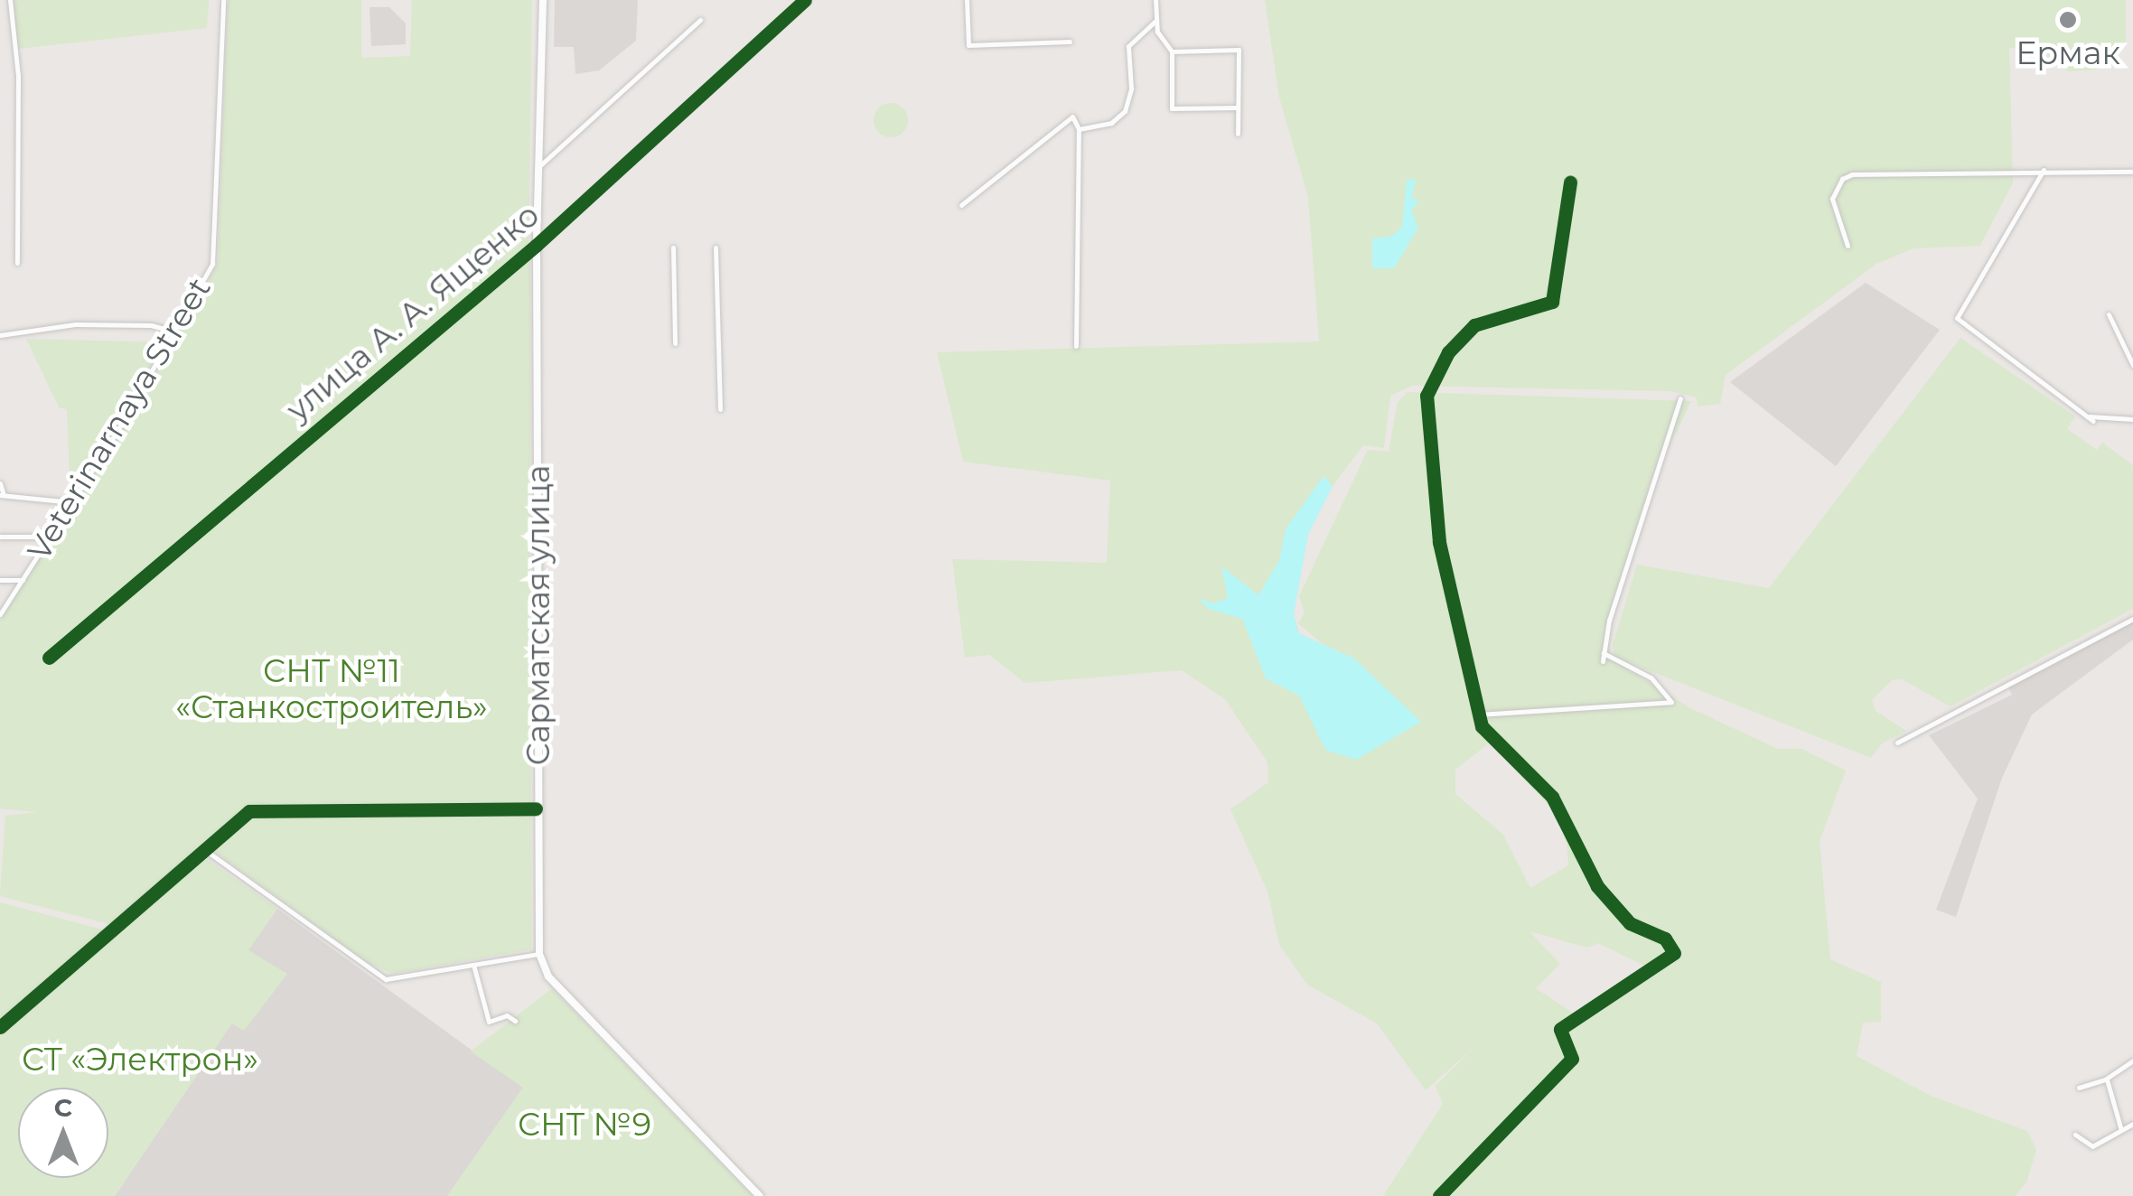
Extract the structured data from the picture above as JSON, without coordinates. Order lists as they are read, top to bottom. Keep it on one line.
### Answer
{"streets":{"main road":["Сарматская улица"],"street":["улица А. А. Ященко","Veterinarnaya Street"]},"crossings":[["улица А. А. Ященко","Сарматская улица"]],"parks":["СНТ №11 «Станкостроитель»","СТ «Электрон»","СНТ №9"],"places":["Ермак"],"north":"top"}
